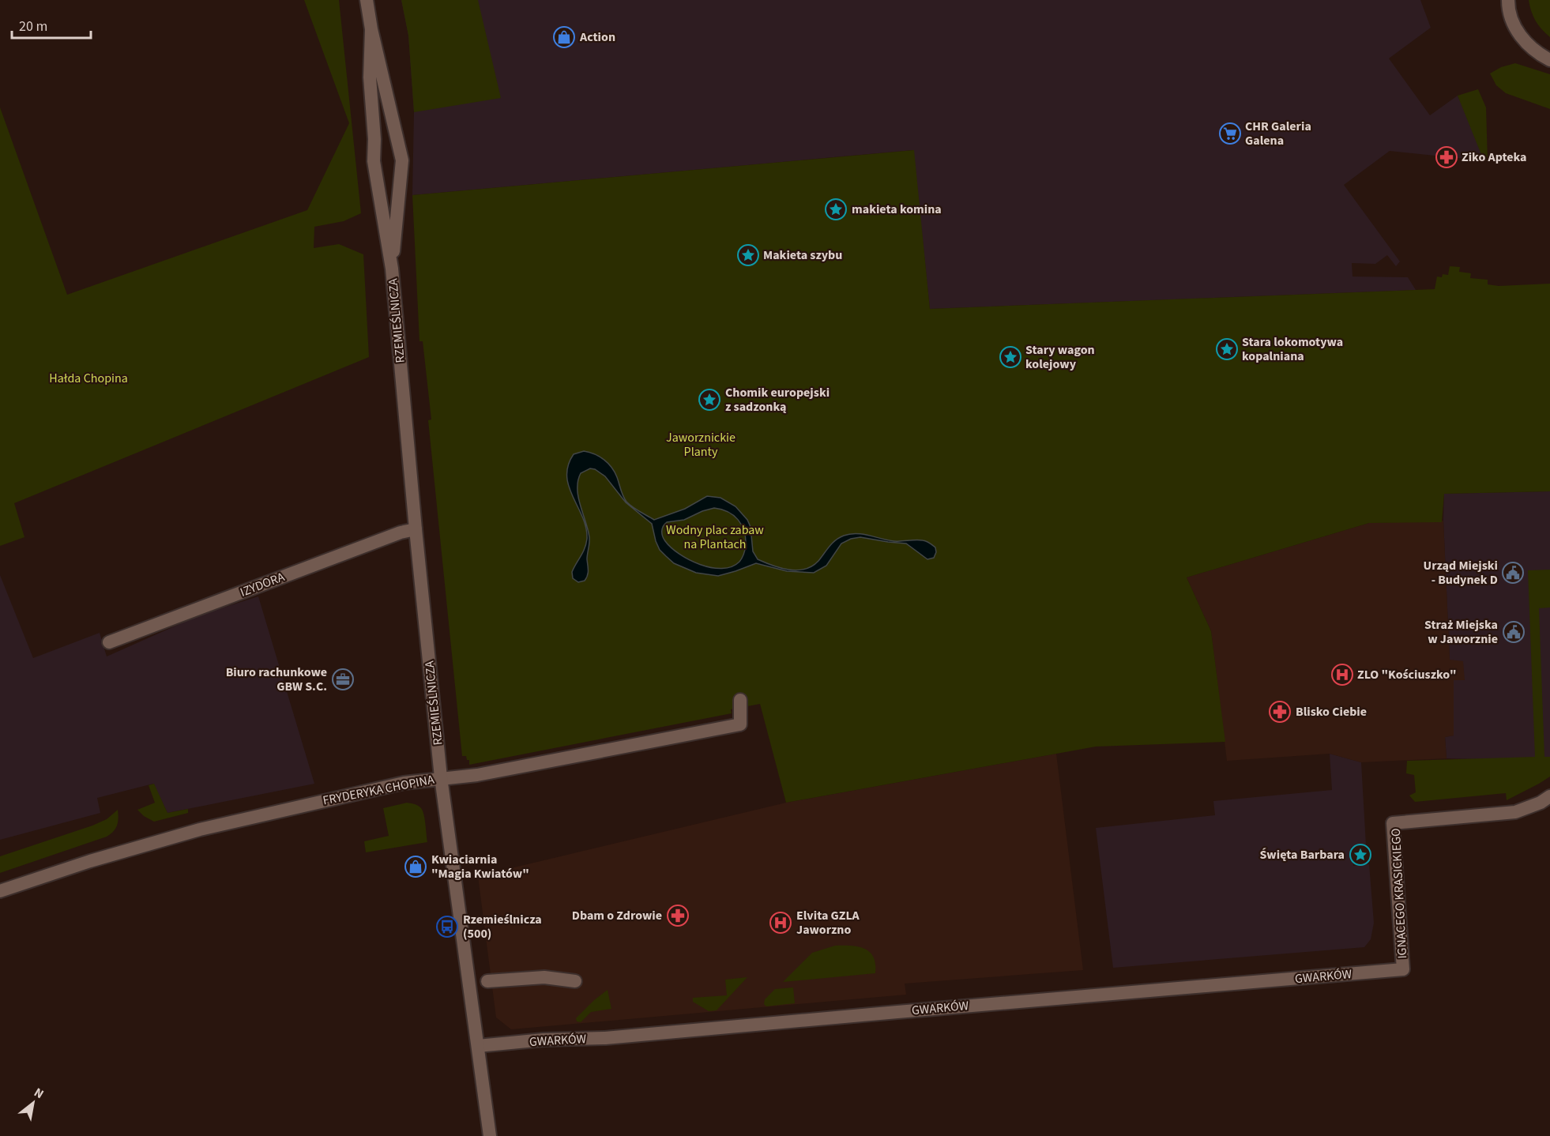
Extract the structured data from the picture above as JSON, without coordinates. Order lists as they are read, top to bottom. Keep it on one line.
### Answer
{"streets":{"street":["RZEMIEŚLNICZA","IZYDORA","FRYDERYKA CHOPINA","IGNACEGO KRASICKIEGO","GWARKÓW"]},"crossings":[["RZEMIEŚLNICZA","IZYDORA"],["RZEMIEŚLNICZA","FRYDERYKA CHOPINA"],["RZEMIEŚLNICZA","GWARKÓW"],["IGNACEGO KRASICKIEGO","GWARKÓW"]],"parks":["Hałda Chopina","Jaworznickie Planty","Wodny plac zabaw na Plantach"],"places":{"shop":["Action","Kwiaciarnia \"Magia Kwiatów\""],"supermarket":["CHR Galeria Galena"],"pharmacy":["Ziko Apteka","Blisko Ciebie","Dbam o Zdrowie"],"place":["makieta komina","Makieta szybu","Stara lokomotywa kopalniana","Stary wagon kolejowy","Chomik europejski z sadzonką","Święta Barbara"],"public building":["Urząd Miejski - Budynek D","Straż Miejska w Jaworznie"],"hospital":["ZLO \"Kościuszko\"","Elvita GZLA Jaworzno"],"office":["Biuro rachunkowe GBW S.C."],"bus stop":["Rzemieślnicza (500)"]},"scale_bar":"20 m","north":"top right"}
